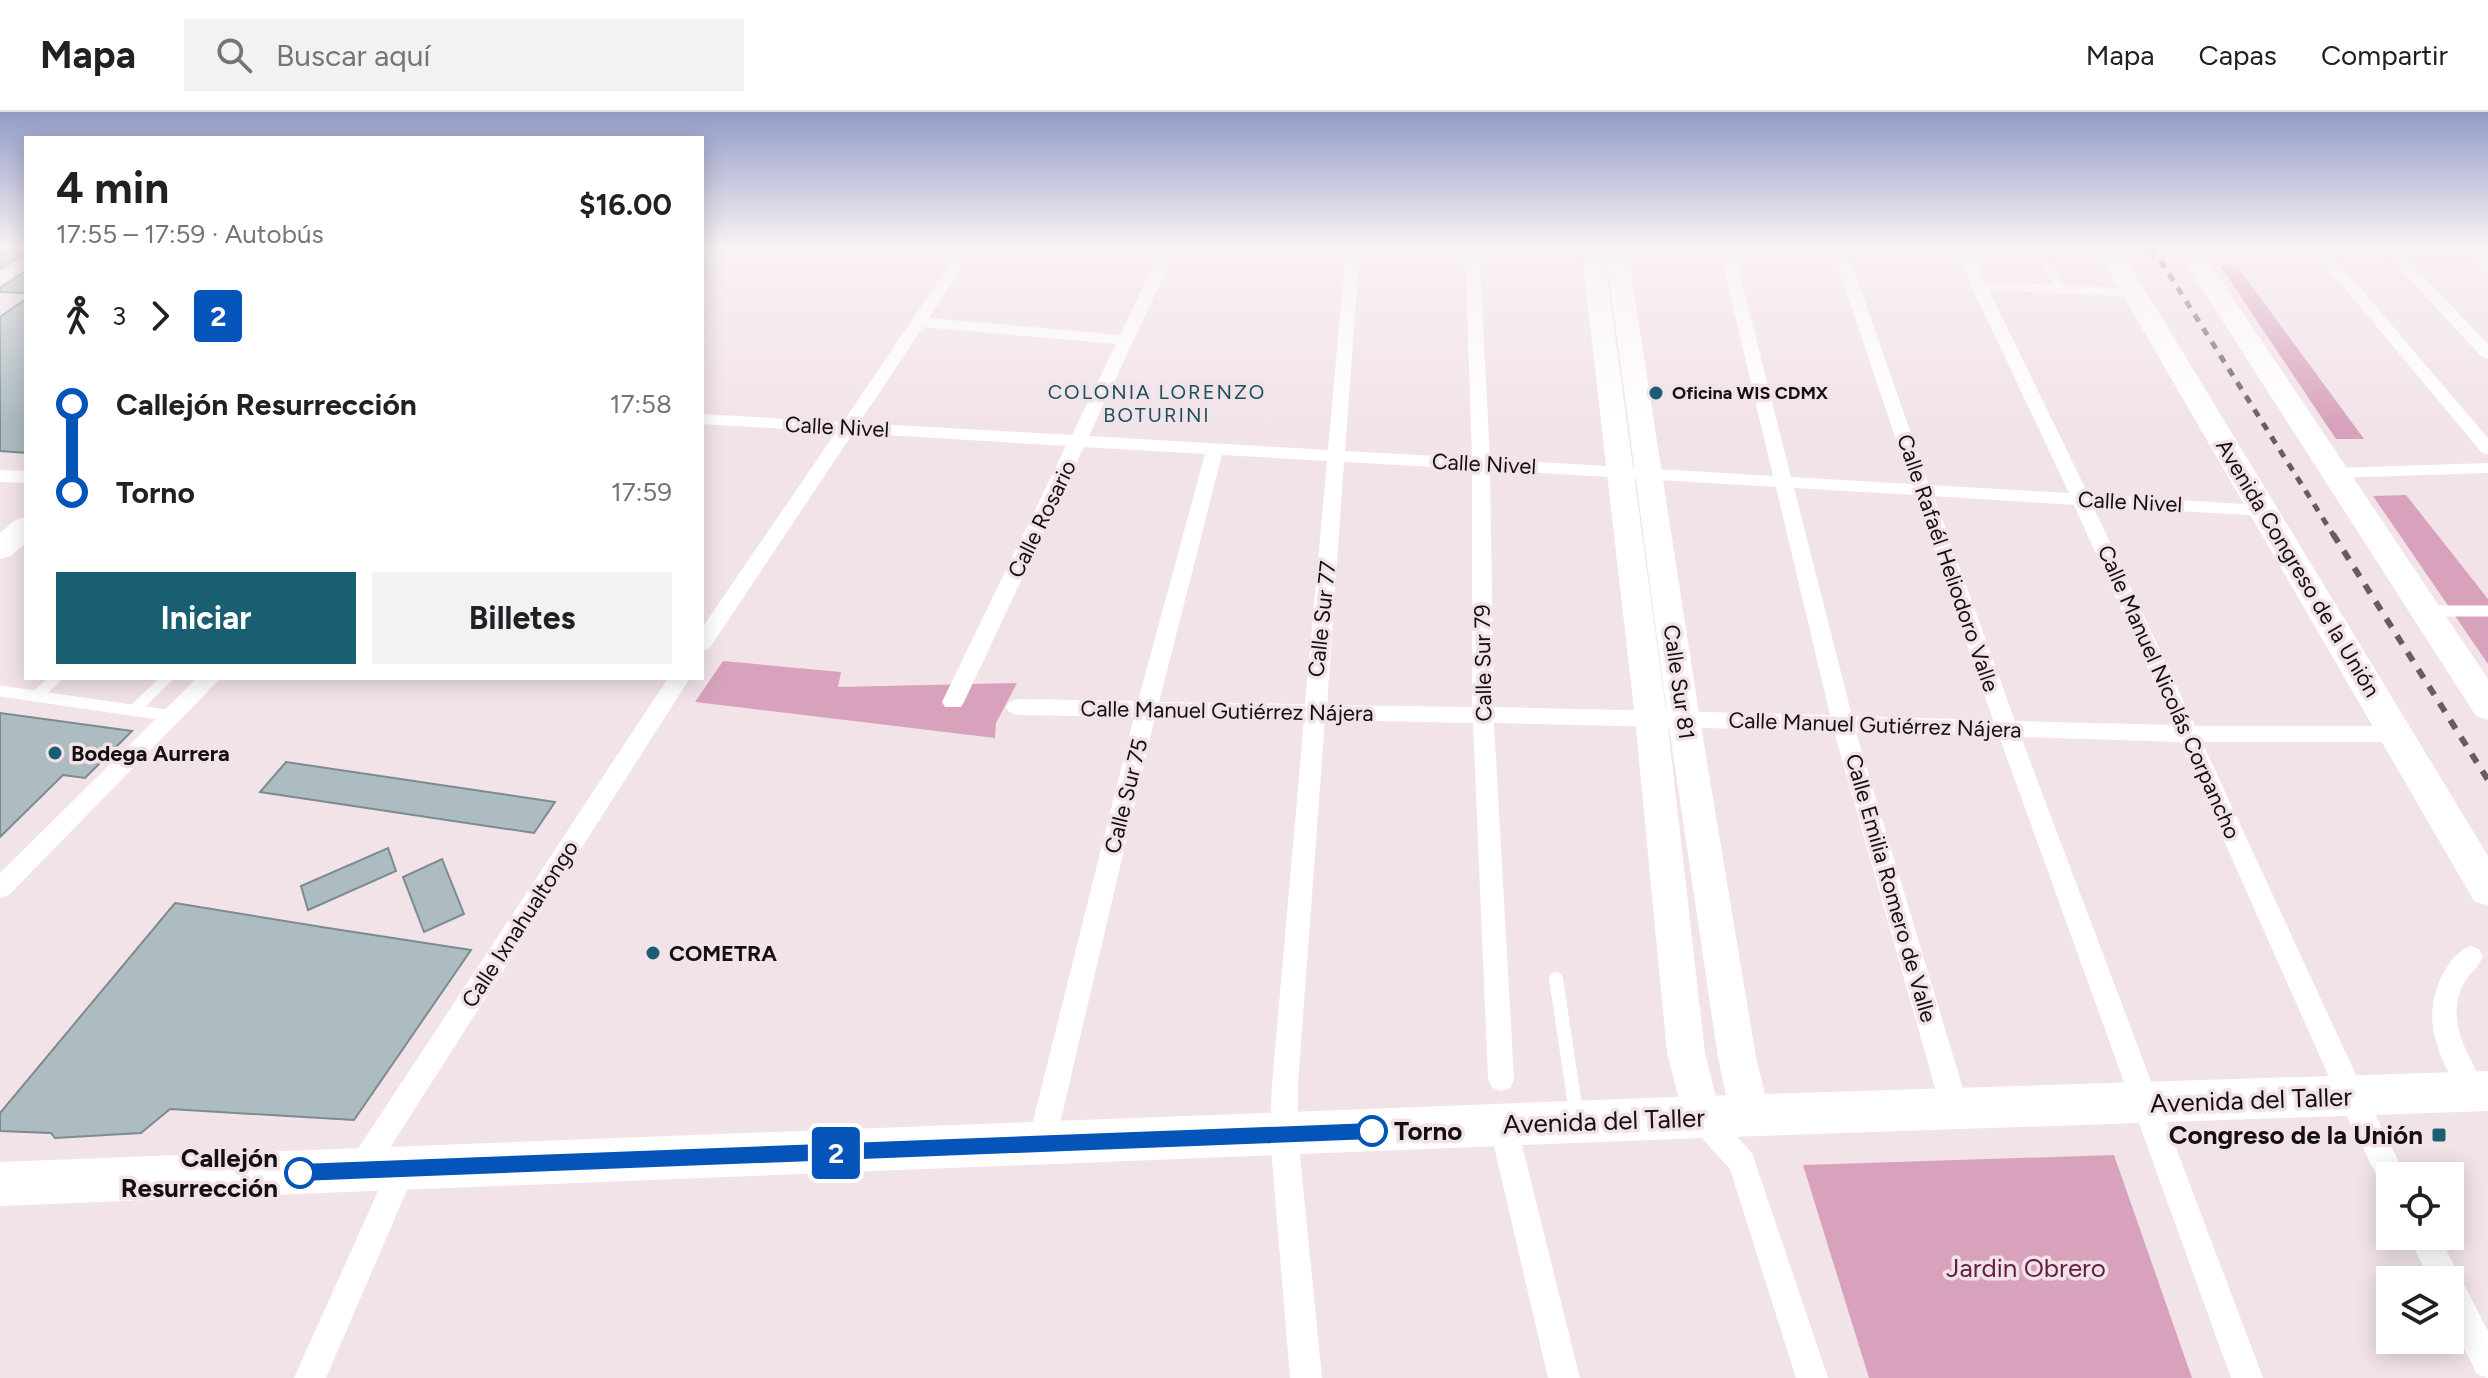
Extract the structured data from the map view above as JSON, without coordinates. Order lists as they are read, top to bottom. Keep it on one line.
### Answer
{"streets":{"main road":["Avenida Congreso de la Unión","Avenida del Taller"],"street":["Calle Nivel","Calle Rosario","Calle Rafaél Heliodoro Valle","Calle Sur 77","Calle Sur 79","Calle Sur 81","Calle Manuel Nicolás Corpancho","Calle Manuel Gutiérrez Nájera","Calle Sur 75","Calle Emilia Romero de Valle","Calle Ixnahualtongo"]},"crossings":[["Calle Nivel","Calle Rosario"],["Calle Nivel","Calle Rafaél Heliodoro Valle"],["Calle Nivel","Avenida Congreso de la Unión"],["Calle Nivel","Calle Sur 77"],["Calle Nivel","Calle Sur 79"],["Calle Nivel","Calle Sur 81"],["Calle Nivel","Calle Manuel Nicolás Corpancho"],["Calle Nivel","Calle Sur 75"],["Calle Nivel","Calle Emilia Romero de Valle"],["Calle Rafaél Heliodoro Valle","Calle Manuel Gutiérrez Nájera"],["Calle Rafaél Heliodoro Valle","Avenida del Taller"],["Avenida Congreso de la Unión","Calle Manuel Gutiérrez Nájera"],["Calle Sur 77","Calle Manuel Gutiérrez Nájera"],["Calle Sur 77","Avenida del Taller"],["Calle Sur 79","Calle Manuel Gutiérrez Nájera"],["Calle Sur 81","Calle Manuel Gutiérrez Nájera"],["Calle Sur 81","Avenida del Taller"],["Calle Manuel Nicolás Corpancho","Calle Manuel Gutiérrez Nájera"],["Calle Manuel Nicolás Corpancho","Avenida del Taller"],["Calle Manuel Gutiérrez Nájera","Calle Sur 75"],["Calle Manuel Gutiérrez Nájera","Calle Emilia Romero de Valle"],["Calle Sur 75","Avenida del Taller"],["Calle Emilia Romero de Valle","Avenida del Taller"],["Calle Ixnahualtongo","Avenida del Taller"]],"districts":["COLONIA LORENZO BOTURINI"],"parks":["Jardin Obrero"],"places":{"other":["Oficina WIS CDMX","Bodega Aurrera","COMETRA","Torno","Callejón Resurrección"],"transit":["Congreso de la Unión"]},"lines":["bus line 2"],"page":{"header":"Mapa","search":"Buscar aquí","nav":["Mapa","Capas","Compartir"],"on_map":"2","heading":["4 min","17:55 – 17:59 · Autobús","$16.00"],"legs":["3","2"],"list":[{"name":"Callejón Resurrección","value":"17:58"},{"name":"Torno","value":"17:59"}],"buttons":["Iniciar","Billetes"]}}
